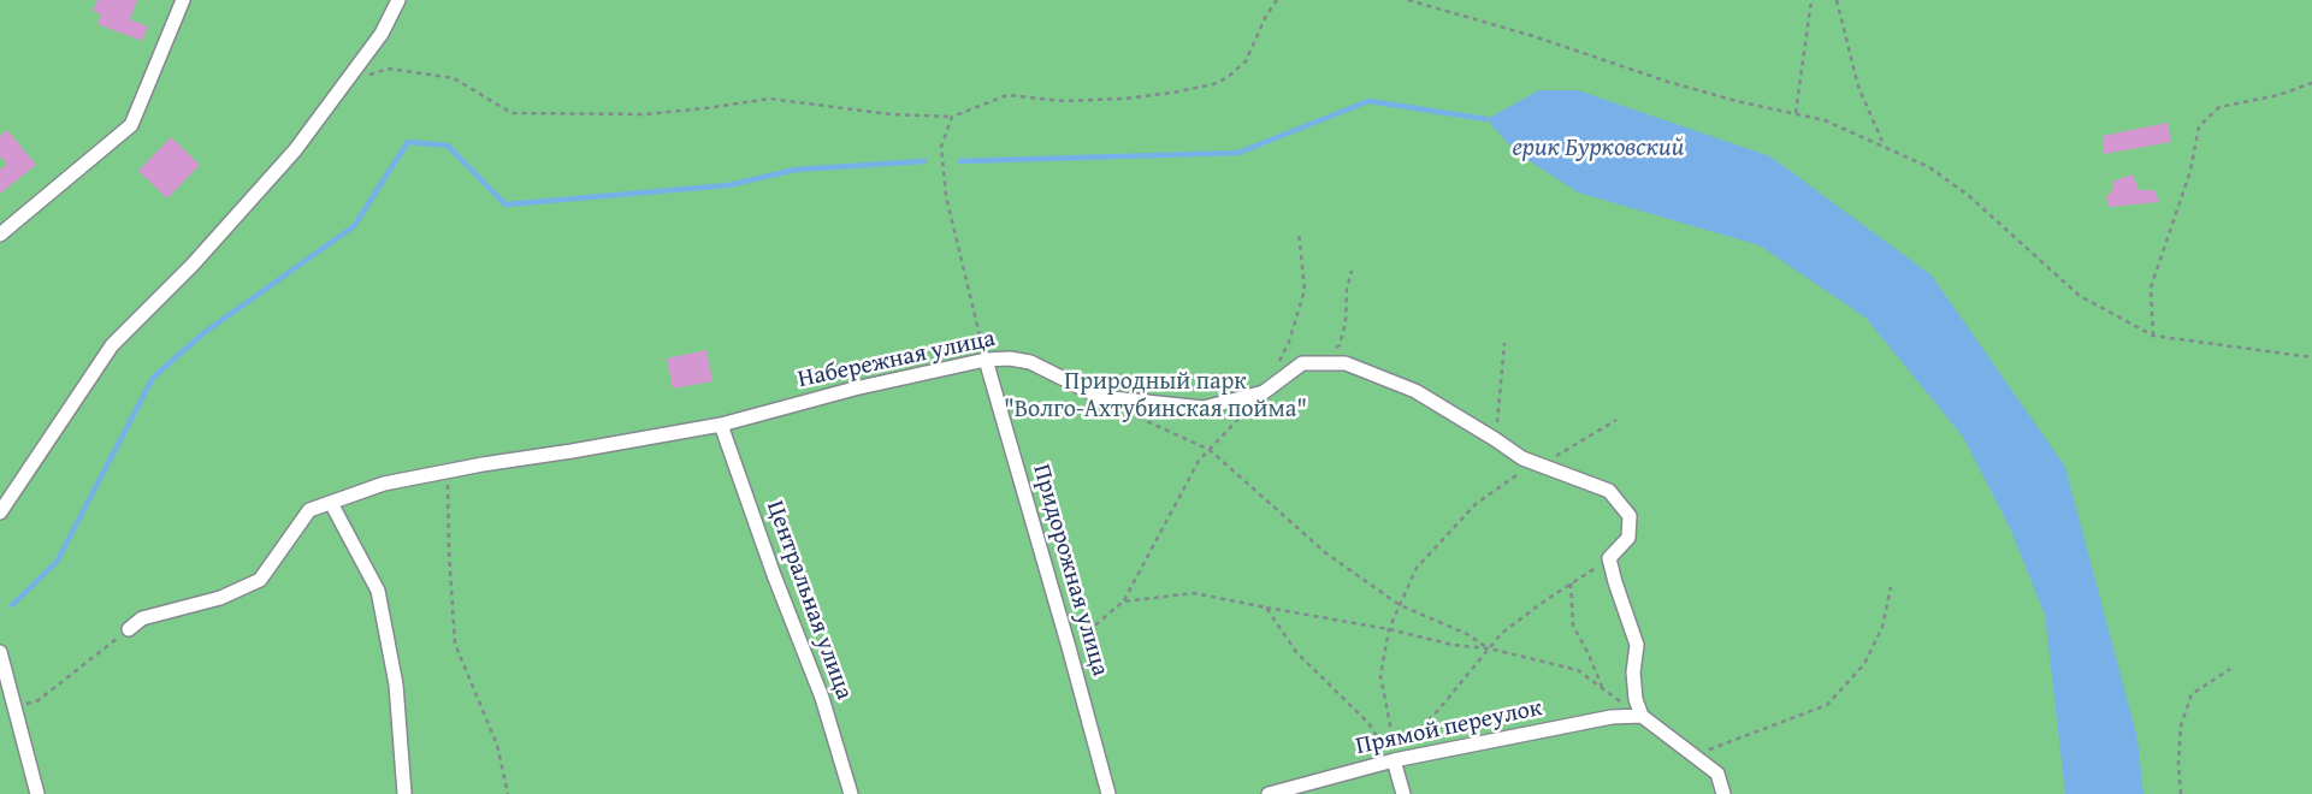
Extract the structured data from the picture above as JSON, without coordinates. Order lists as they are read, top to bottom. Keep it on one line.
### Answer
{"streets":{"street":["Набережная улица","Придорожная улица","Центральная улица","Прямой переулок"]},"crossings":[["Набережная улица","Придорожная улица"],["Набережная улица","Центральная улица"]],"water":["ерик Бурковский"],"parks":["Природный парк \"Волго-Ахтубинская пойма\""]}
